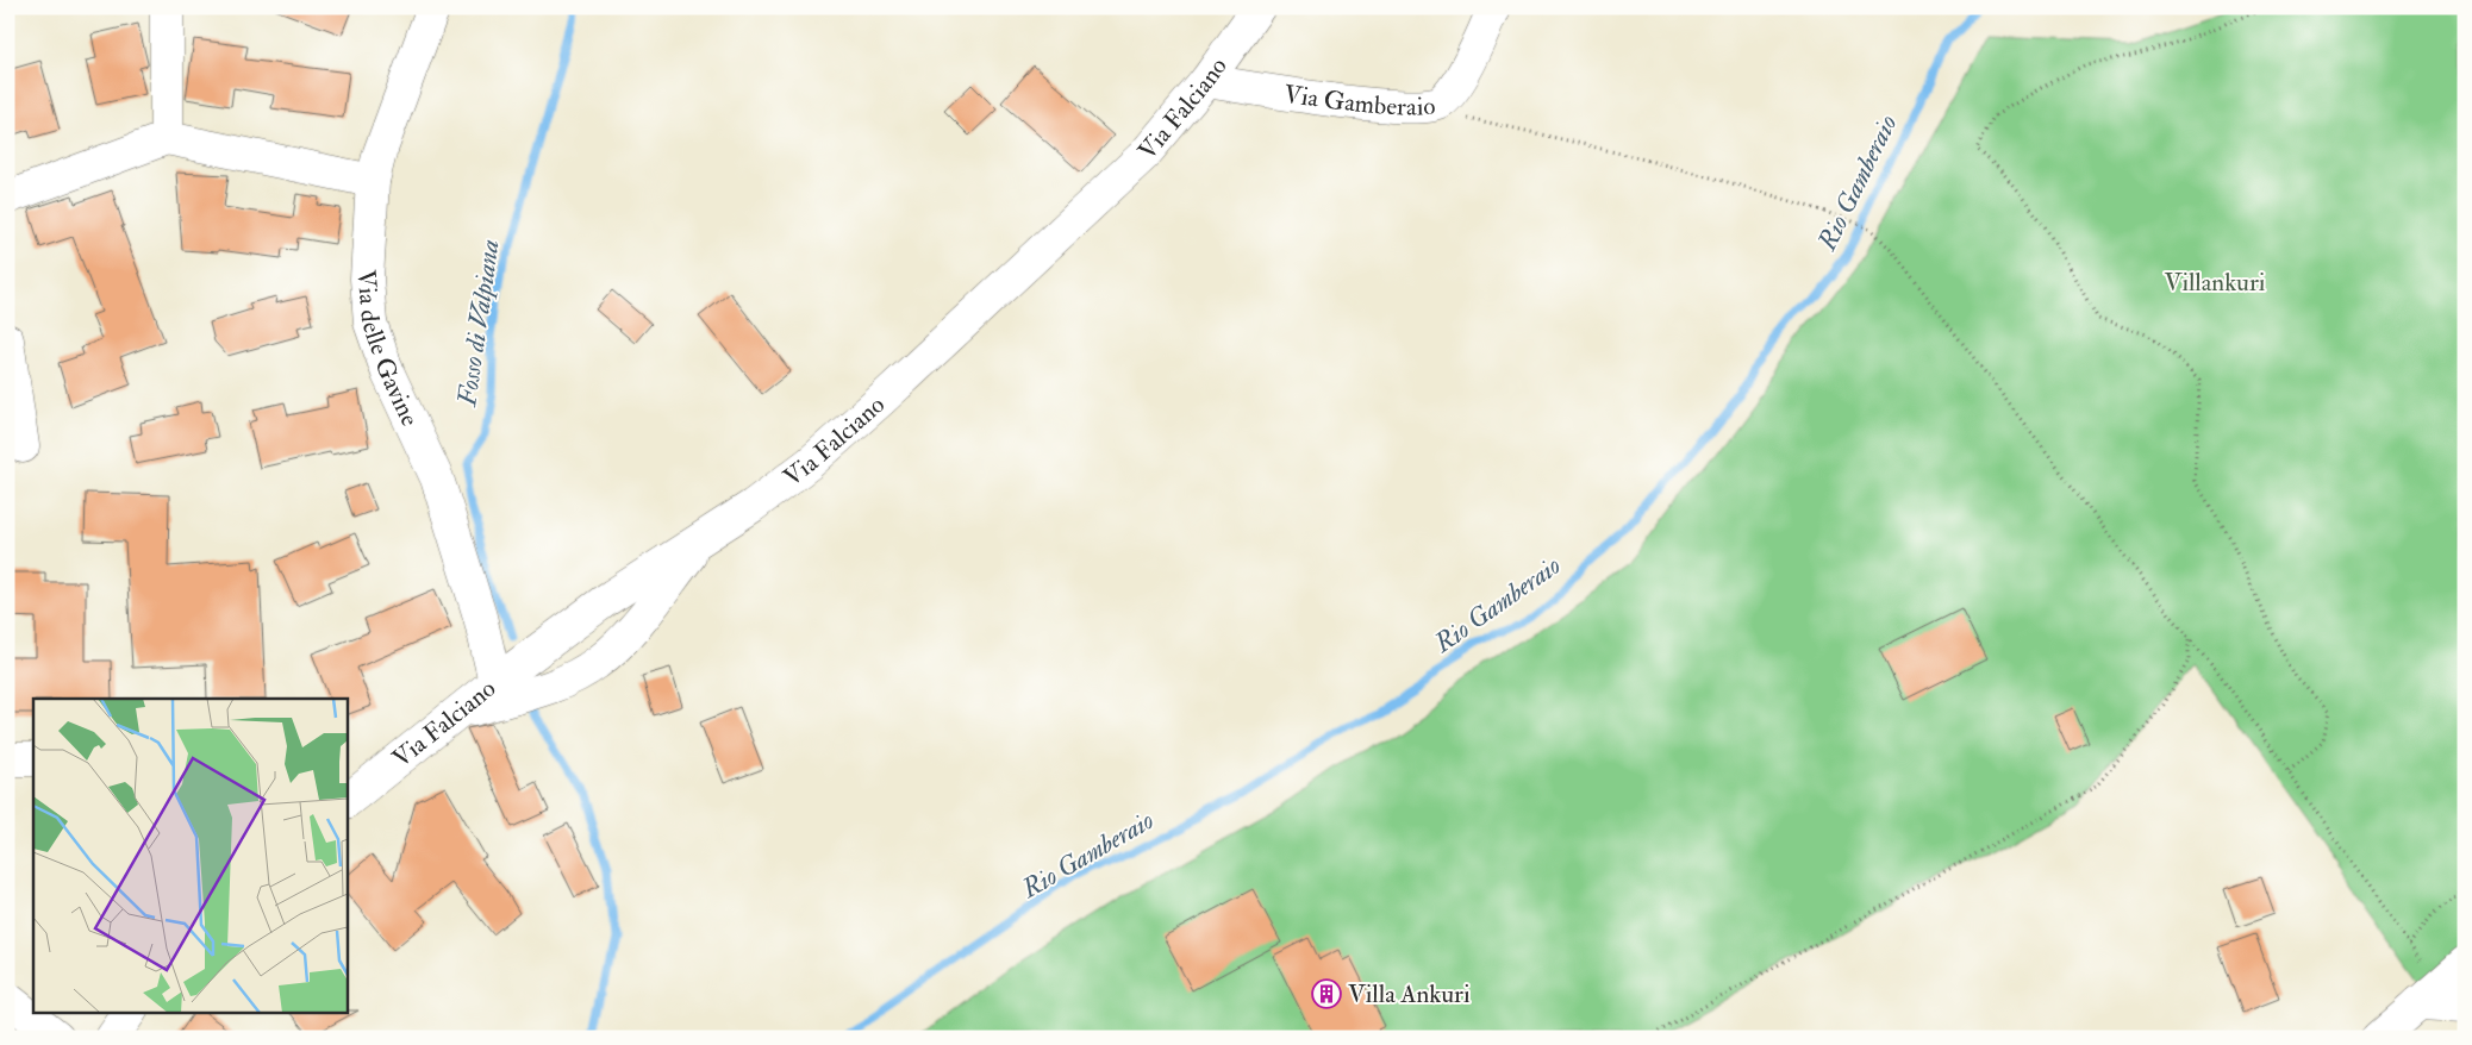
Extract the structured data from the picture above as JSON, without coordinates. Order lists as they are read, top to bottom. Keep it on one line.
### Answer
{"streets":{"street":["Via Gamberaio","Via Falciano","Via delle Gavine"]},"crossings":[["Via Gamberaio","Via Falciano"],["Via Falciano","Via delle Gavine"]],"water":["Rio Gamberaio","Fosso di Valpiana"],"parks":["Villankuri"],"places":{"building":["Villa Ankuri"]}}
